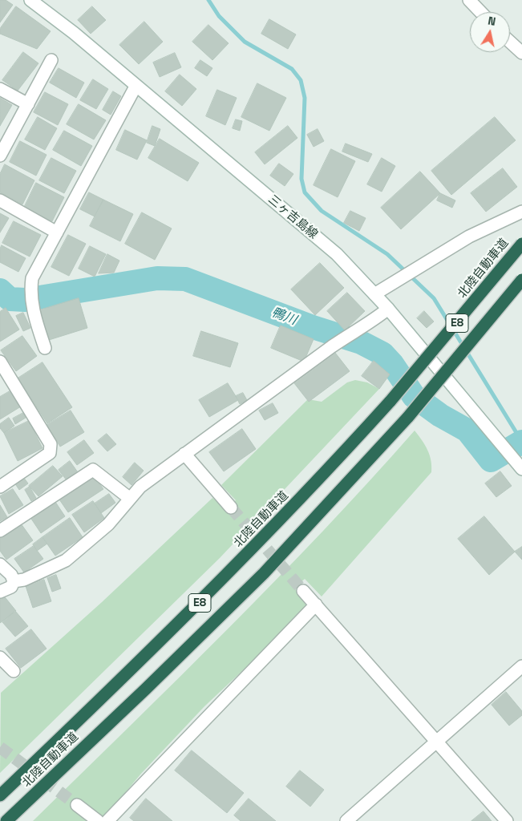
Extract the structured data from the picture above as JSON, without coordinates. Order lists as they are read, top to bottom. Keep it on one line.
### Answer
{"streets":{"highway":["北陸自動車道","E8"],"street":["三ヶ吉島線"]},"water":["鴨川"],"north":"top"}
